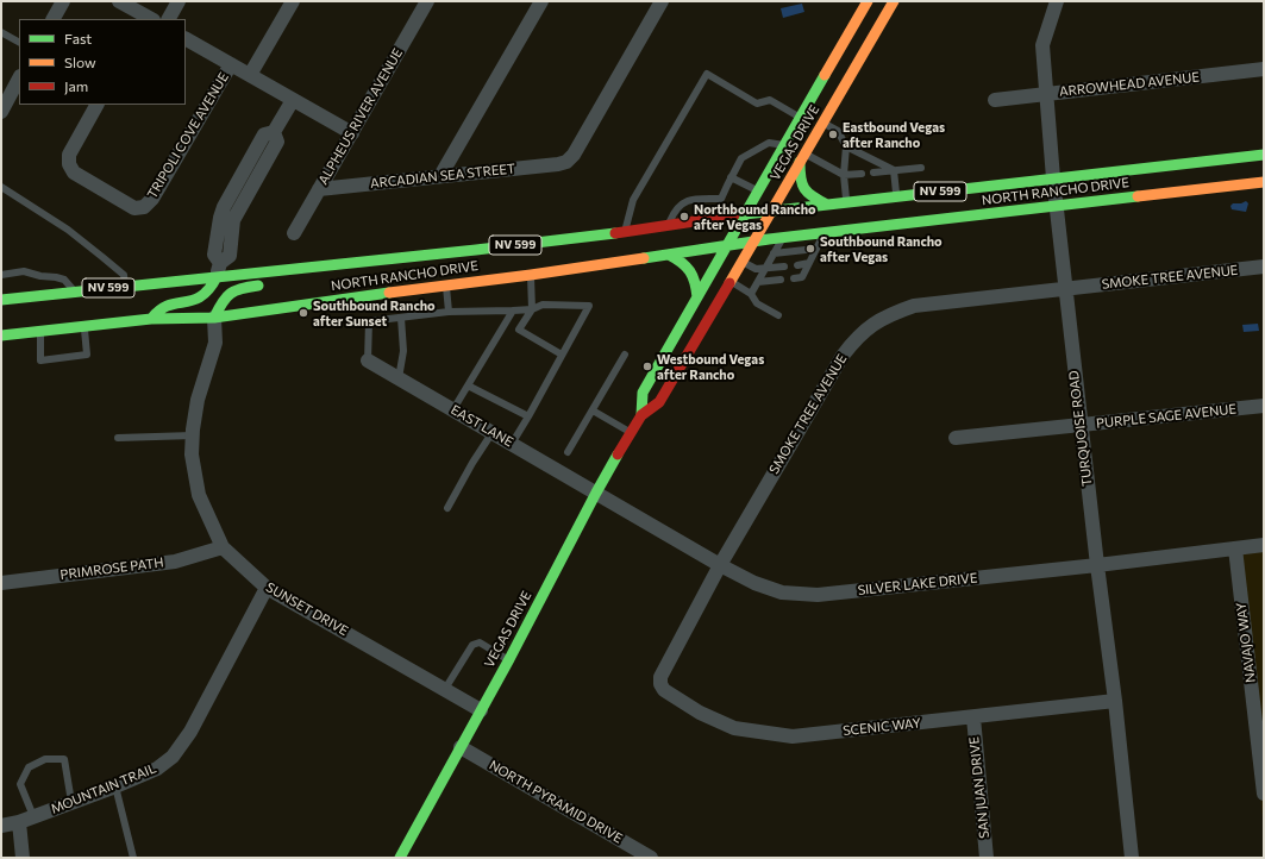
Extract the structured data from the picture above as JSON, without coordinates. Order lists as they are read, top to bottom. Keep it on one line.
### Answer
{"streets":{"main road":["VEGAS DRIVE","NV 599","NORTH RANCHO DRIVE"],"street":["ARROWHEAD AVENUE","ALPHEUS RIVER AVENUE","TRIPOLI COVE AVENUE","ARCADIAN SEA STREET","SMOKE TREE AVENUE","PURPLE SAGE AVENUE","EAST LANE","TURQUOISE ROAD","PRIMROSE PATH","SILVER LAKE DRIVE","SUNSET DRIVE","NAVAJO WAY","SCENIC WAY","SAN JUAN DRIVE","MOUNTAIN TRAIL","NORTH PYRAMID DRIVE"]},"crossings":[["ARROWHEAD AVENUE","TURQUOISE ROAD"],["ALPHEUS RIVER AVENUE","ARCADIAN SEA STREET"],["VEGAS DRIVE","NORTH RANCHO DRIVE"],["VEGAS DRIVE","EAST LANE"],["VEGAS DRIVE","SILVER LAKE DRIVE"],["VEGAS DRIVE","SUNSET DRIVE"],["VEGAS DRIVE","NORTH PYRAMID DRIVE"],["NORTH RANCHO DRIVE","TURQUOISE ROAD"],["NORTH RANCHO DRIVE","SUNSET DRIVE"],["SMOKE TREE AVENUE","TURQUOISE ROAD"],["SMOKE TREE AVENUE","SILVER LAKE DRIVE"],["SMOKE TREE AVENUE","SCENIC WAY"],["PURPLE SAGE AVENUE","TURQUOISE ROAD"],["EAST LANE","SILVER LAKE DRIVE"],["TURQUOISE ROAD","SILVER LAKE DRIVE"],["TURQUOISE ROAD","SCENIC WAY"],["PRIMROSE PATH","SUNSET DRIVE"],["SILVER LAKE DRIVE","NAVAJO WAY"],["SUNSET DRIVE","MOUNTAIN TRAIL"],["SCENIC WAY","SAN JUAN DRIVE"]],"places":["Eastbound Vegas after Rancho","Northbound Rancho after Vegas","Southbound Rancho after Vegas","Southbound Rancho after Sunset","Westbound Vegas after Rancho"],"legend":["Fast","Slow","Jam"]}
